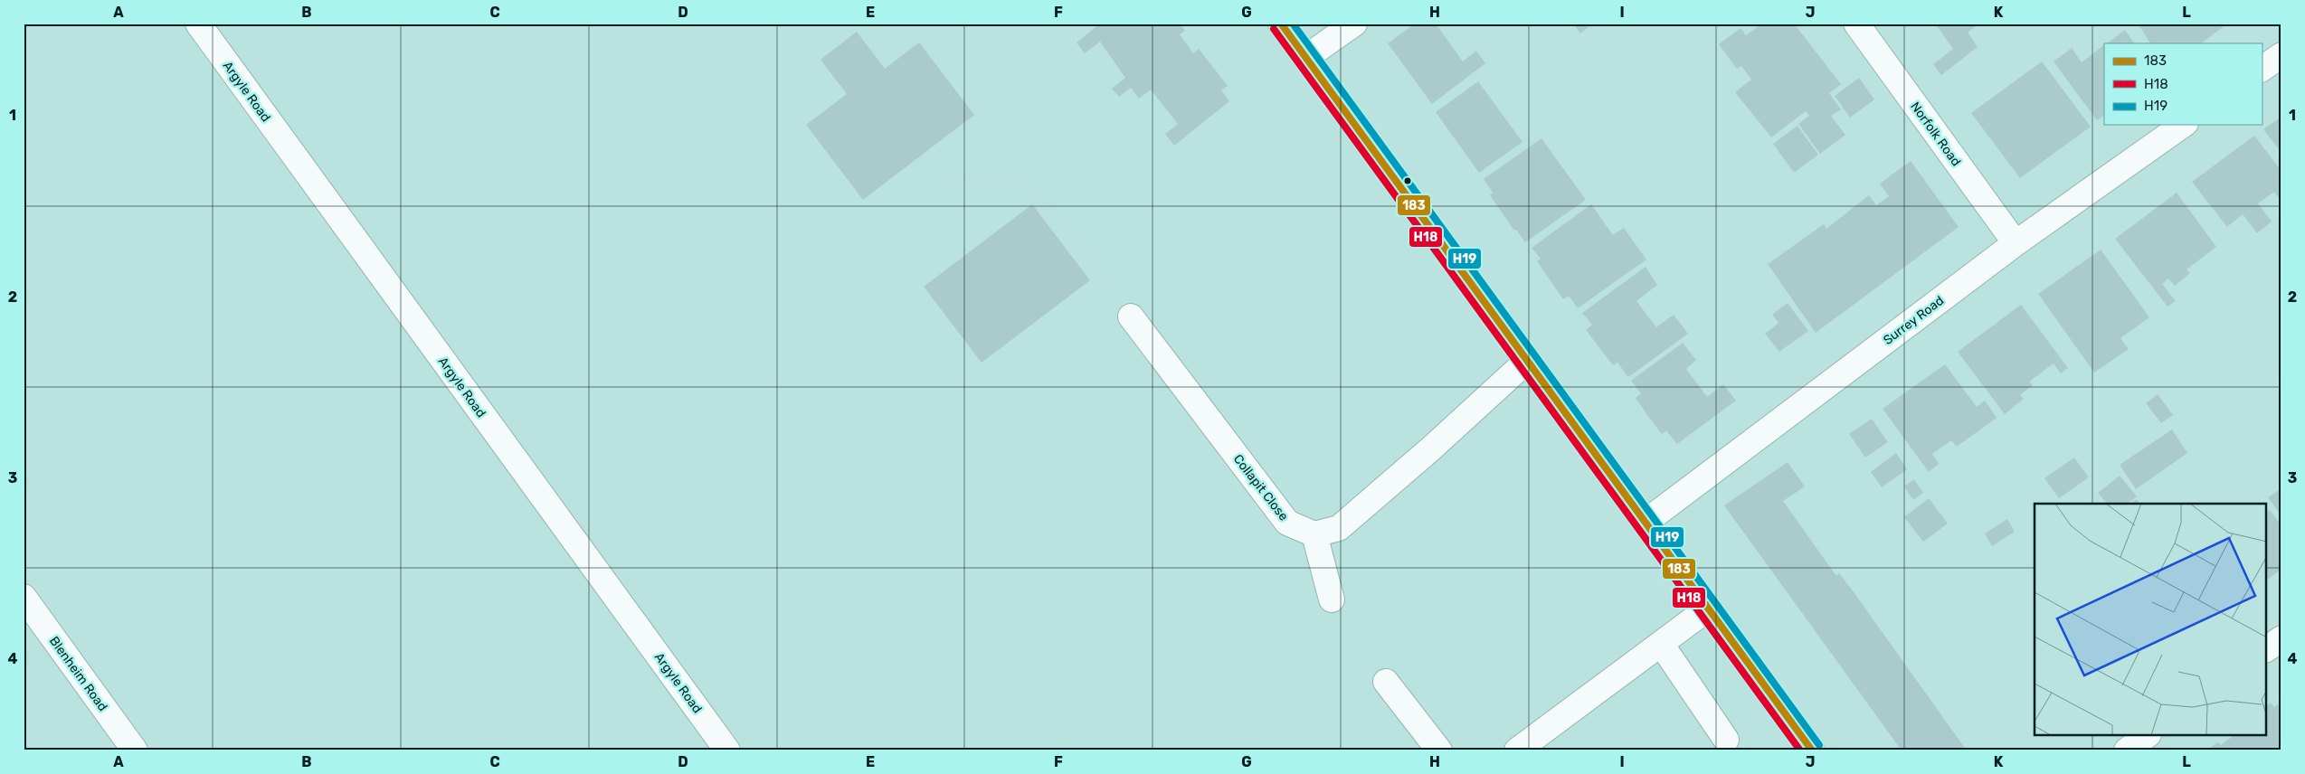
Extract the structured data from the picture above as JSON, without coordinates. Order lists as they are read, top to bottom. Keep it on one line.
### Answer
{"streets":{"street":["Argyle Road","Norfolk Road","Surrey Road","Collapit Close","Blenheim Road"]},"crossings":[["Norfolk Road","Surrey Road"]],"lines":["transit line 183","transit line H19","transit line H18"],"legend":["183","H18","H19"],"grid":{"columns":["A","B","C","D","E","F","G","H","I","J","K","L"],"rows":["1","2","3","4"]}}
